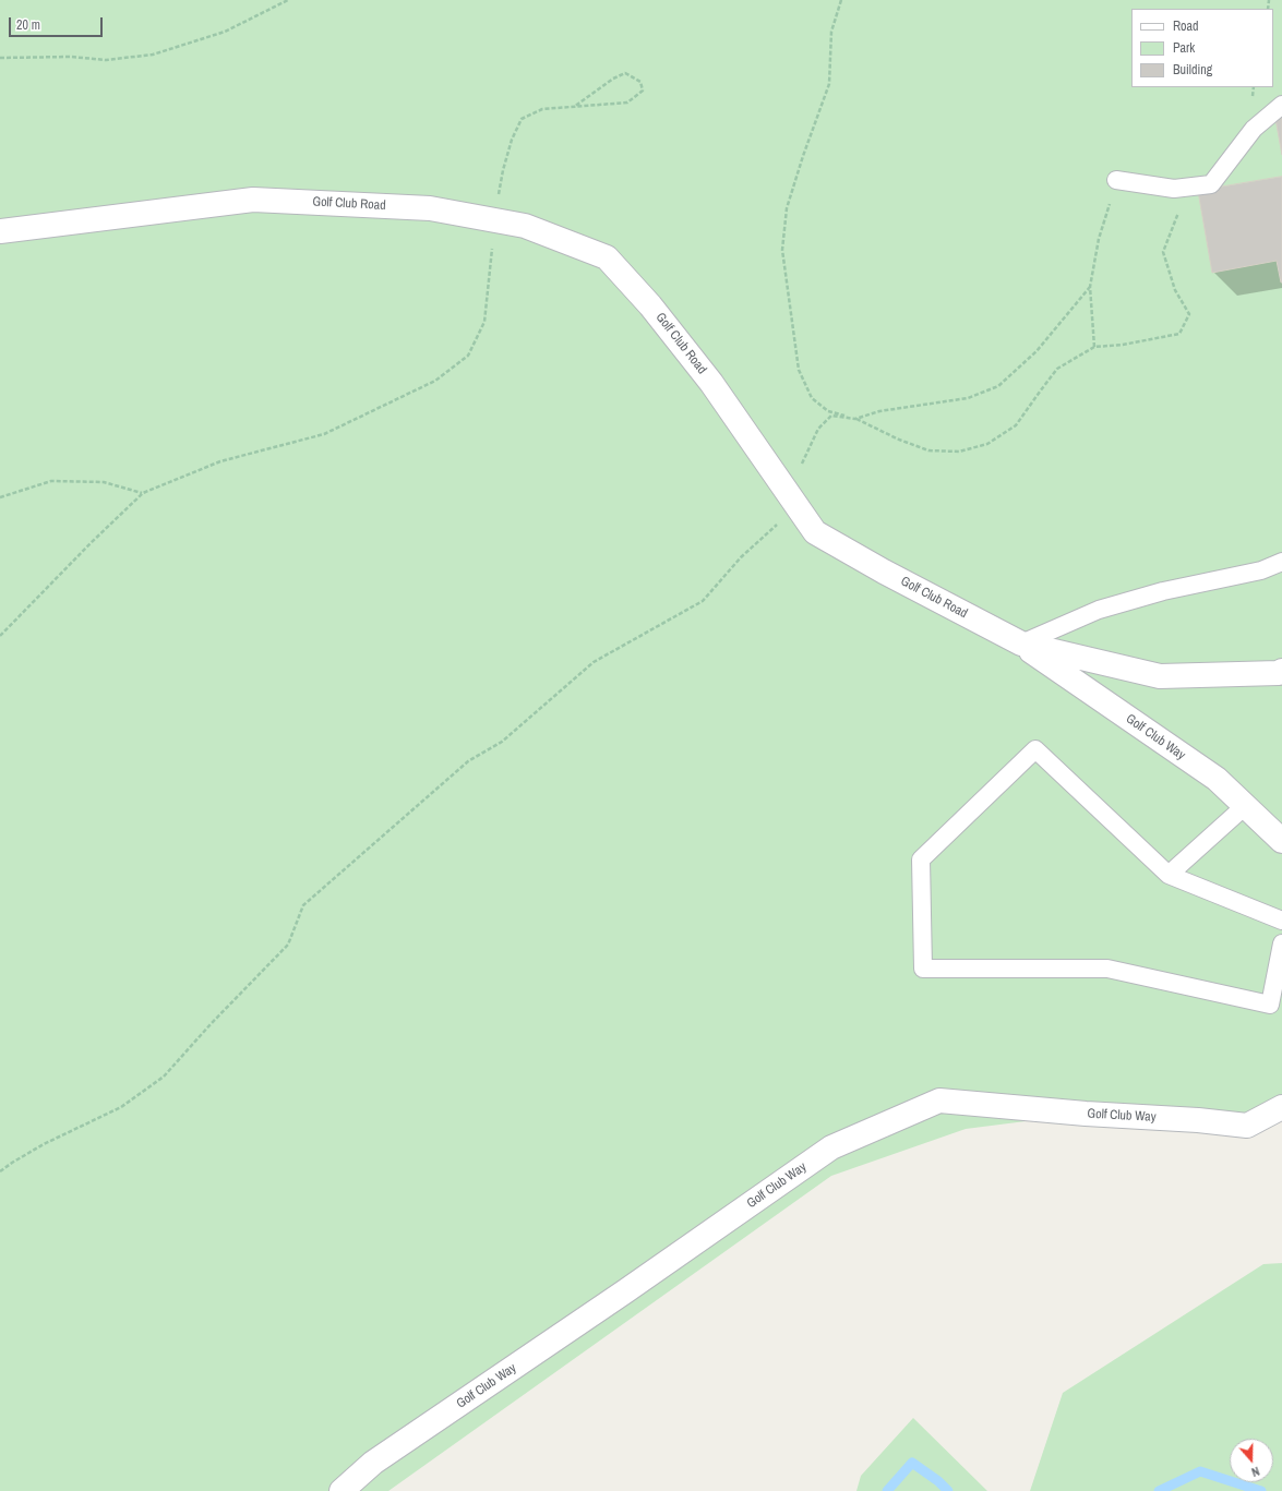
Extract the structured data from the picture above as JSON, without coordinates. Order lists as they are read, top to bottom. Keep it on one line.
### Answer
{"streets":{"street":["Golf Club Road","Golf Club Way"]},"crossings":[["Golf Club Road","Golf Club Way"]],"legend":["Road","Park","Building"],"scale_bar":"20 m","north":"bottom"}
